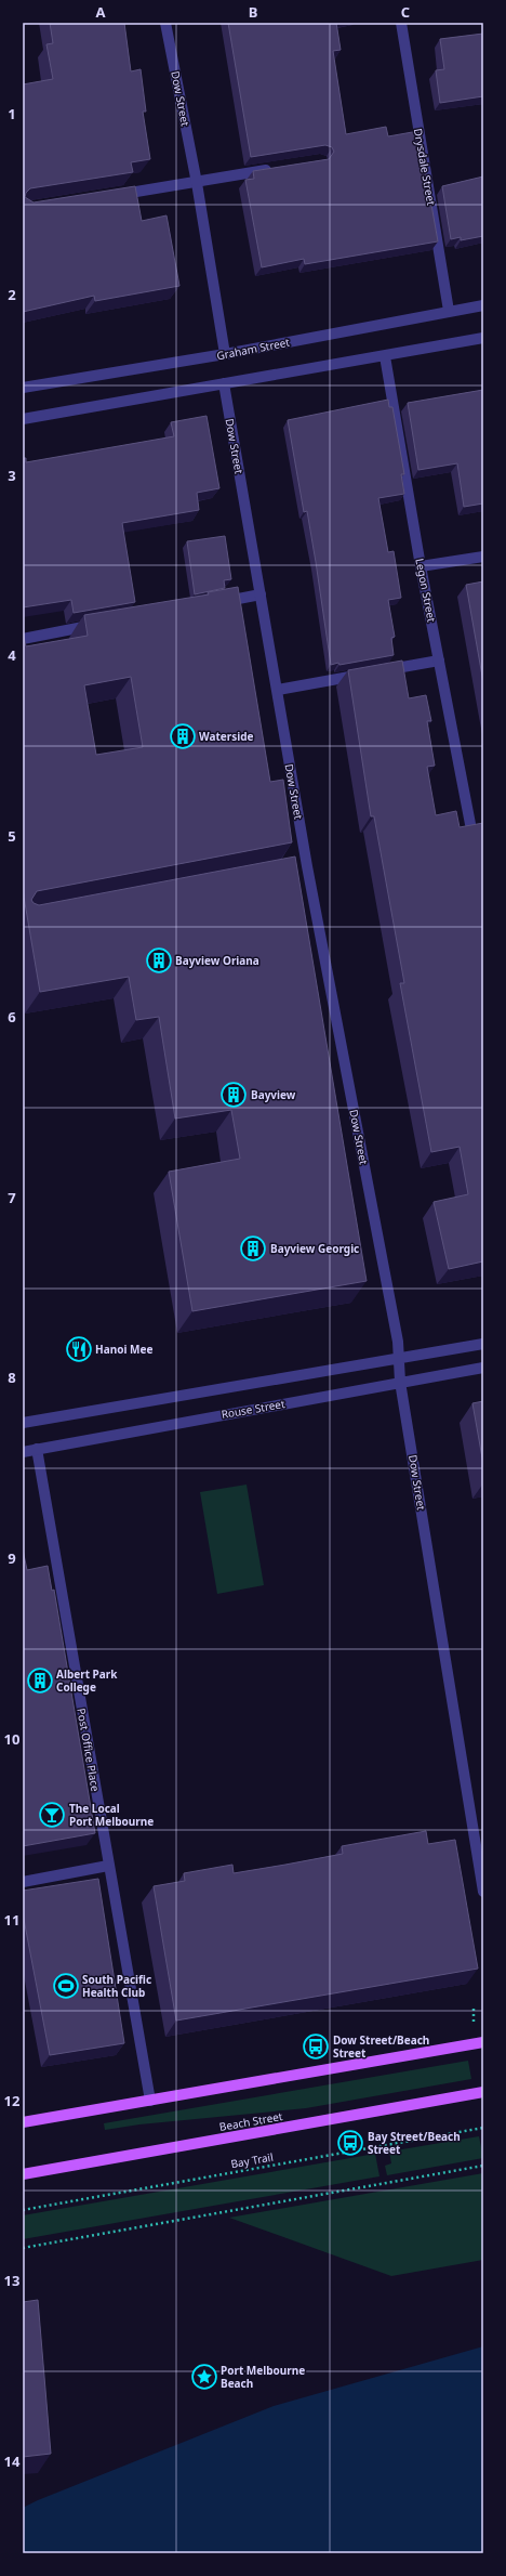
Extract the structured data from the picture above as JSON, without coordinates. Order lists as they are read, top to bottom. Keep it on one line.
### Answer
{"streets":{"main road":["Beach Street"],"street":["Dow Street","Drysdale Street","Graham Street","Legon Street","Rouse Street","Post Office Place"],"path":["Bay Trail"]},"crossings":[["Dow Street","Graham Street"],["Dow Street","Rouse Street"],["Drysdale Street","Graham Street"],["Rouse Street","Post Office Place"]],"places":{"building":["Waterside","Bayview Oriana","Bayview","Bayview Georgic","Albert Park College"],"restaurant":["Hanoi Mee"],"bar":["The Local Port Melbourne"],"sports":["South Pacific Health Club"],"bus stop":["Dow Street/Beach Street","Bay Street/Beach Street"],"place":["Port Melbourne Beach"]},"grid":{"columns":["A","B","C"],"rows":["1","2","3","4","5","6","7","8","9","10","11","12","13","14"]}}
